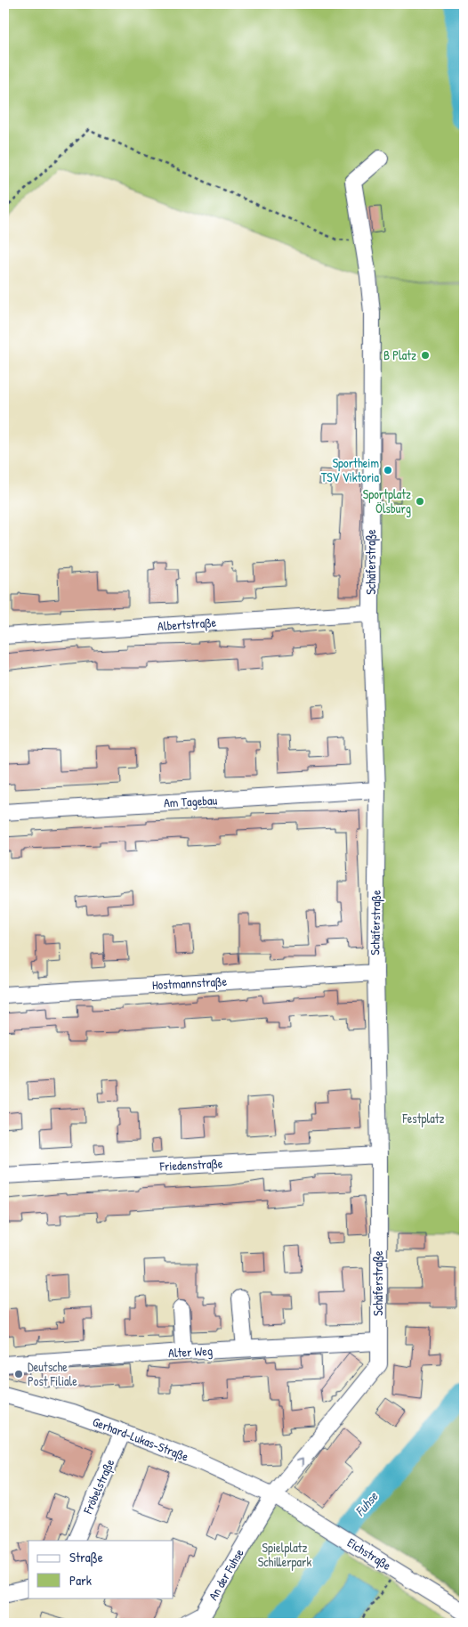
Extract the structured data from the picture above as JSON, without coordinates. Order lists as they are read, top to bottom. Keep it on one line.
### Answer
{"streets":{"street":["Schäferstraße","Albertstraße","Am Tagebau","Hostmannstraße","Friedenstraße","Alter Weg","Gerhard-Lukas-Straße","Fröbelstraße","Eichstraße","An der Fuhse"]},"crossings":[["Schäferstraße","Albertstraße"],["Schäferstraße","Am Tagebau"],["Schäferstraße","Hostmannstraße"],["Schäferstraße","Friedenstraße"],["Schäferstraße","Alter Weg"],["Schäferstraße","Gerhard-Lukas-Straße"],["Schäferstraße","Eichstraße"],["Schäferstraße","An der Fuhse"],["Gerhard-Lukas-Straße","Fröbelstraße"],["Gerhard-Lukas-Straße","Eichstraße"],["Gerhard-Lukas-Straße","An der Fuhse"],["Eichstraße","An der Fuhse"]],"water":["Fuhse"],"parks":["Festplatz","Spielplatz Schillerpark"],"places":["B Platz","Sportheim TSV Viktoria","Sportplatz Ölsburg","Deutsche Post Filiale"],"legend":["Straße","Park"]}
